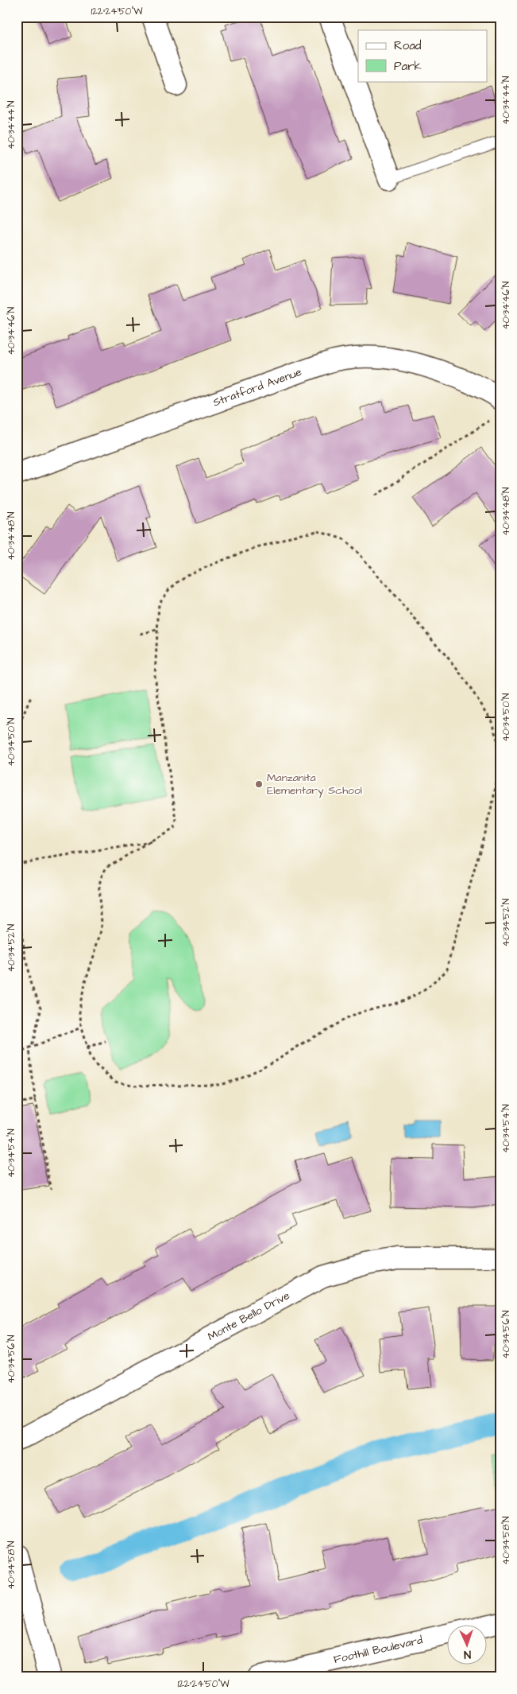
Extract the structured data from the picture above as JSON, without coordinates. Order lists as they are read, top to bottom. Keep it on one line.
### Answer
{"streets":{"street":["Stratford Avenue","Monte Bello Drive","Foothill Boulevard"]},"places":["Manzanita Elementary School"],"legend":["Road","Park"],"north":"bottom","coordinates":["122°24'50\"W","40°34'44\"N","40°34'46\"N","40°34'48\"N","40°34'50\"N","40°34'52\"N","40°34'54\"N","40°34'56\"N","40°34'58\"N"]}
